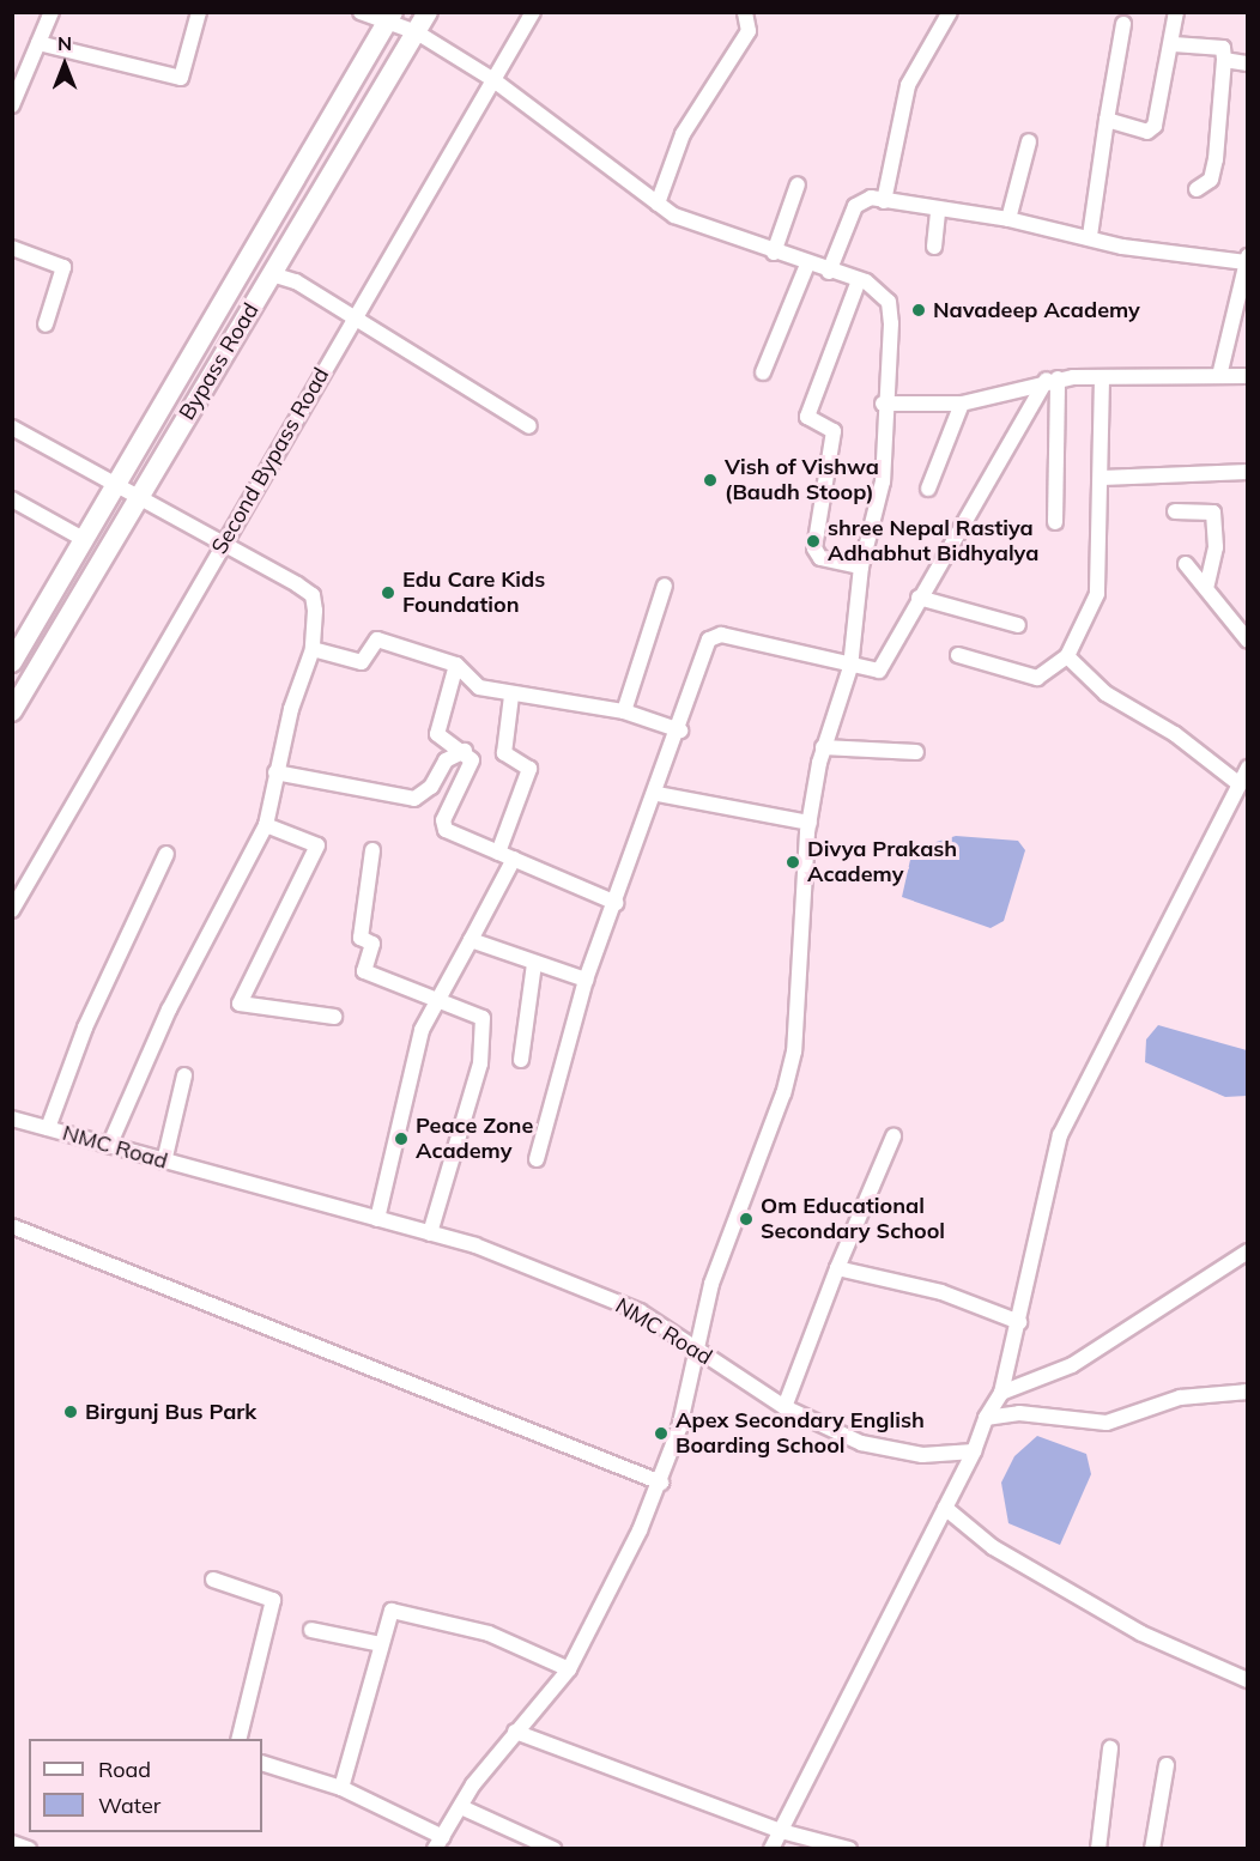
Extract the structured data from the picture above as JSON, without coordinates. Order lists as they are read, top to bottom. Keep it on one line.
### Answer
{"streets":{"main road":["Bypass Road"],"street":["Second Bypass Road","NMC Road"]},"places":["Navadeep Academy","Vish of Vishwa (Baudh Stoop)","shree Nepal Rastiya Adhabhut Bidhyalya","Edu Care Kids Foundation","Divya Prakash Academy","Peace Zone Academy","Om Educational Secondary School","Birgunj Bus Park","Apex Secondary English Boarding School"],"legend":["Road","Water"],"north":"top"}
